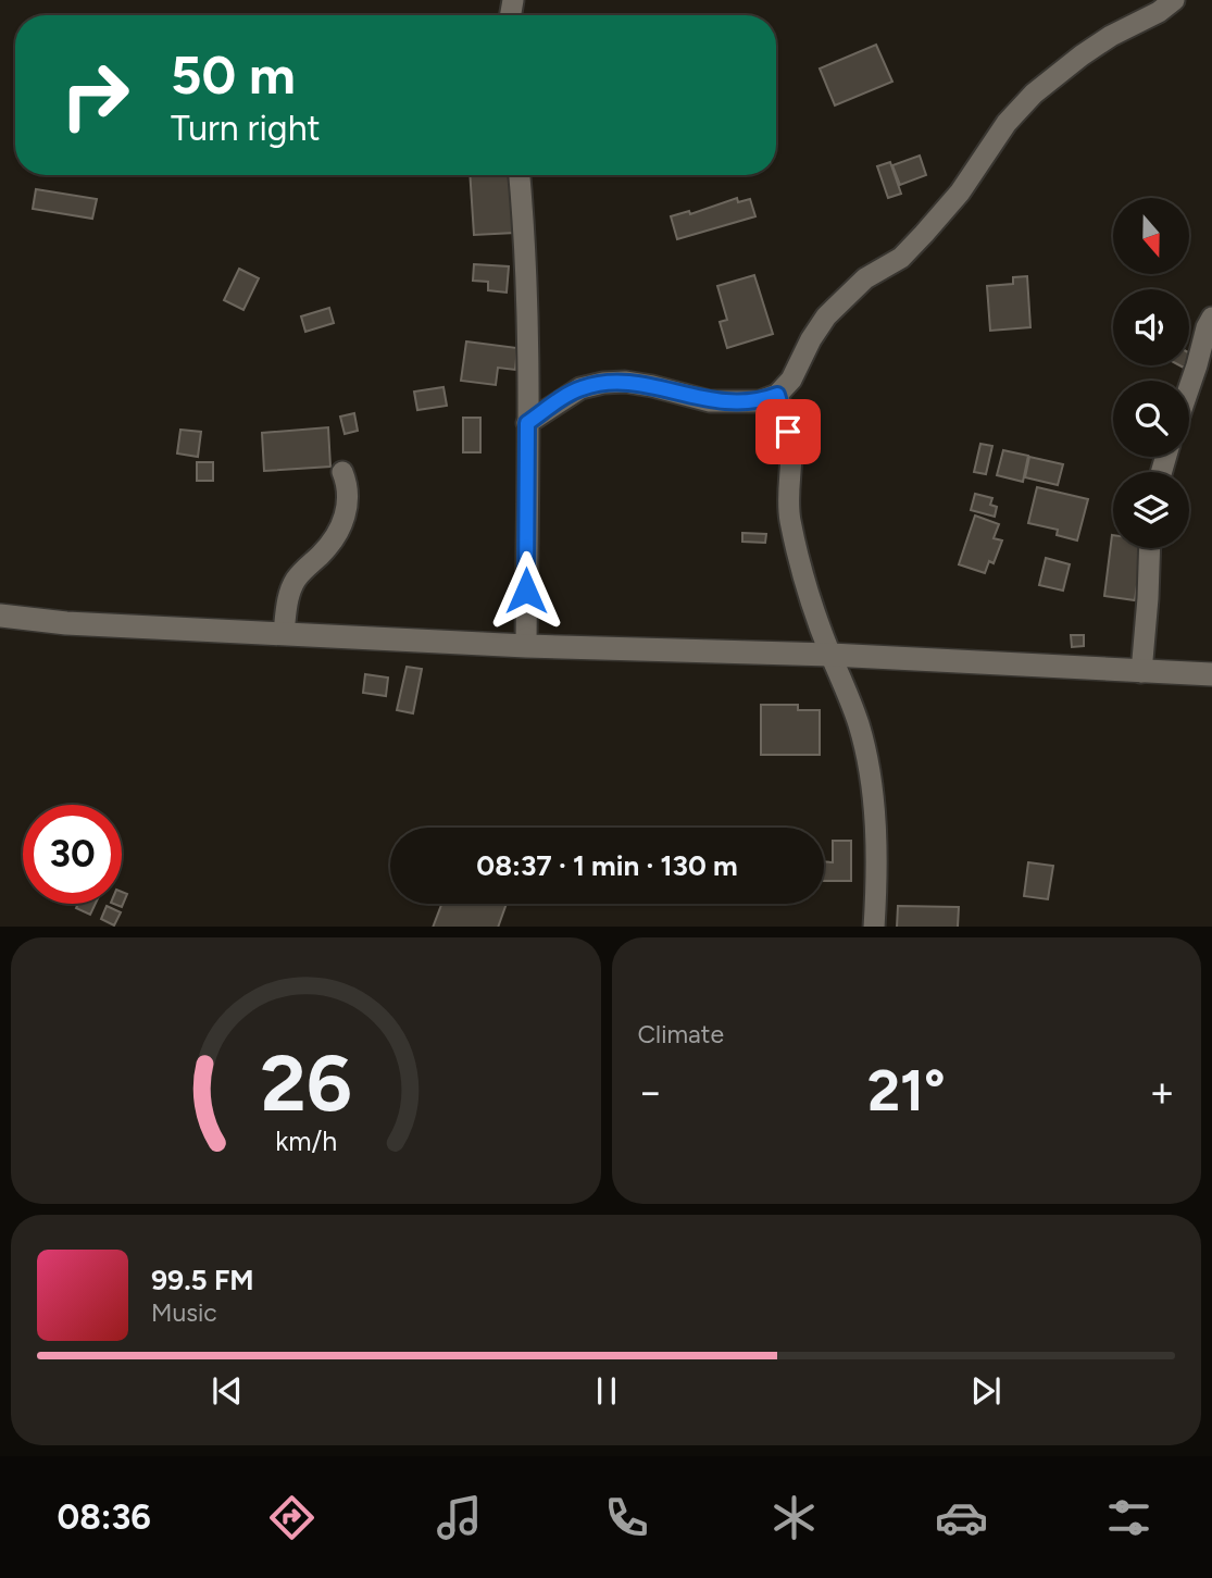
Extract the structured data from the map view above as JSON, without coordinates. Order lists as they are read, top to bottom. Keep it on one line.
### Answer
{"north":"bottom","page":{"turn":["50 m","Turn right"],"limit":"30","trip":"08:37 · 1 min · 130 m","tile":"Climate","heat":["−","21°","+"],"song":["99.5 FM","Music"],"tabs":"08:36","gauge":["26","km/h"]}}
